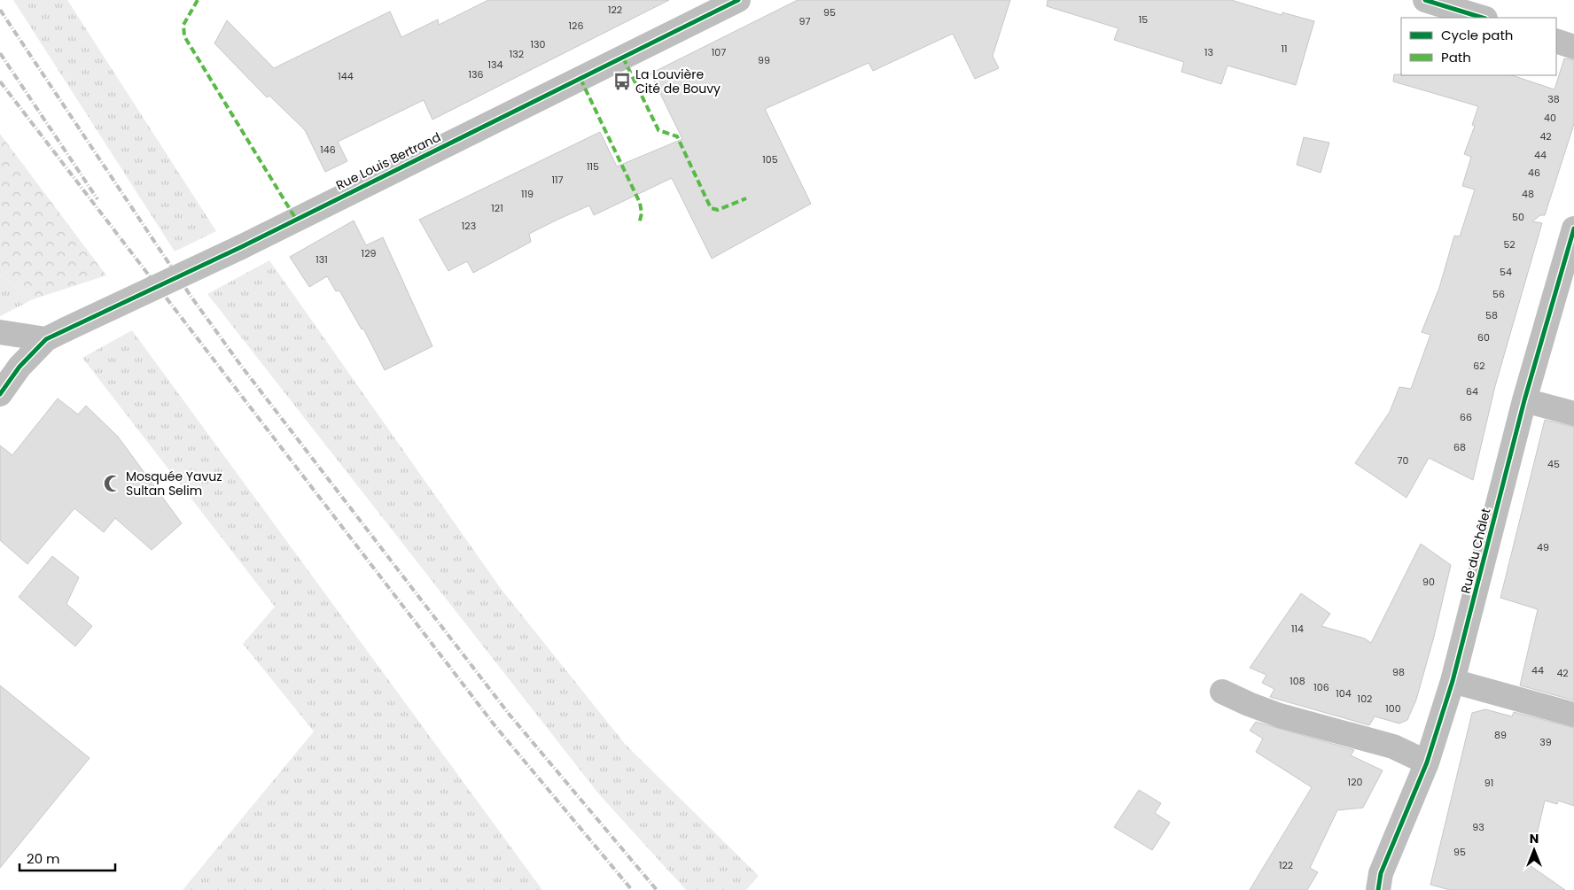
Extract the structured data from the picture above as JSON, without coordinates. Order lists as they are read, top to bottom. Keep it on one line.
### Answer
{"streets":{"street":["Rue Louis Bertrand","Rue du Châlet"]},"places":{"bus stop":["La Louvière Cité de Bouvy"],"mosque":["Mosquée Yavuz Sultan Selim"]},"house_numbers":["122","95","15","97","126","130","11","107","13","132","99","134","136","144","38","40","42","146","44","105","115","46","117","119","48","121","50","123","52","129","131","54","56","58","60","62","64","66","68","70","45","49","90","114","44","98","42","108","106","104","102","100","89","39","120","91","93","95","122"],"legend":["Cycle path","Path"],"scale_bar":"20 m","north":"top"}
